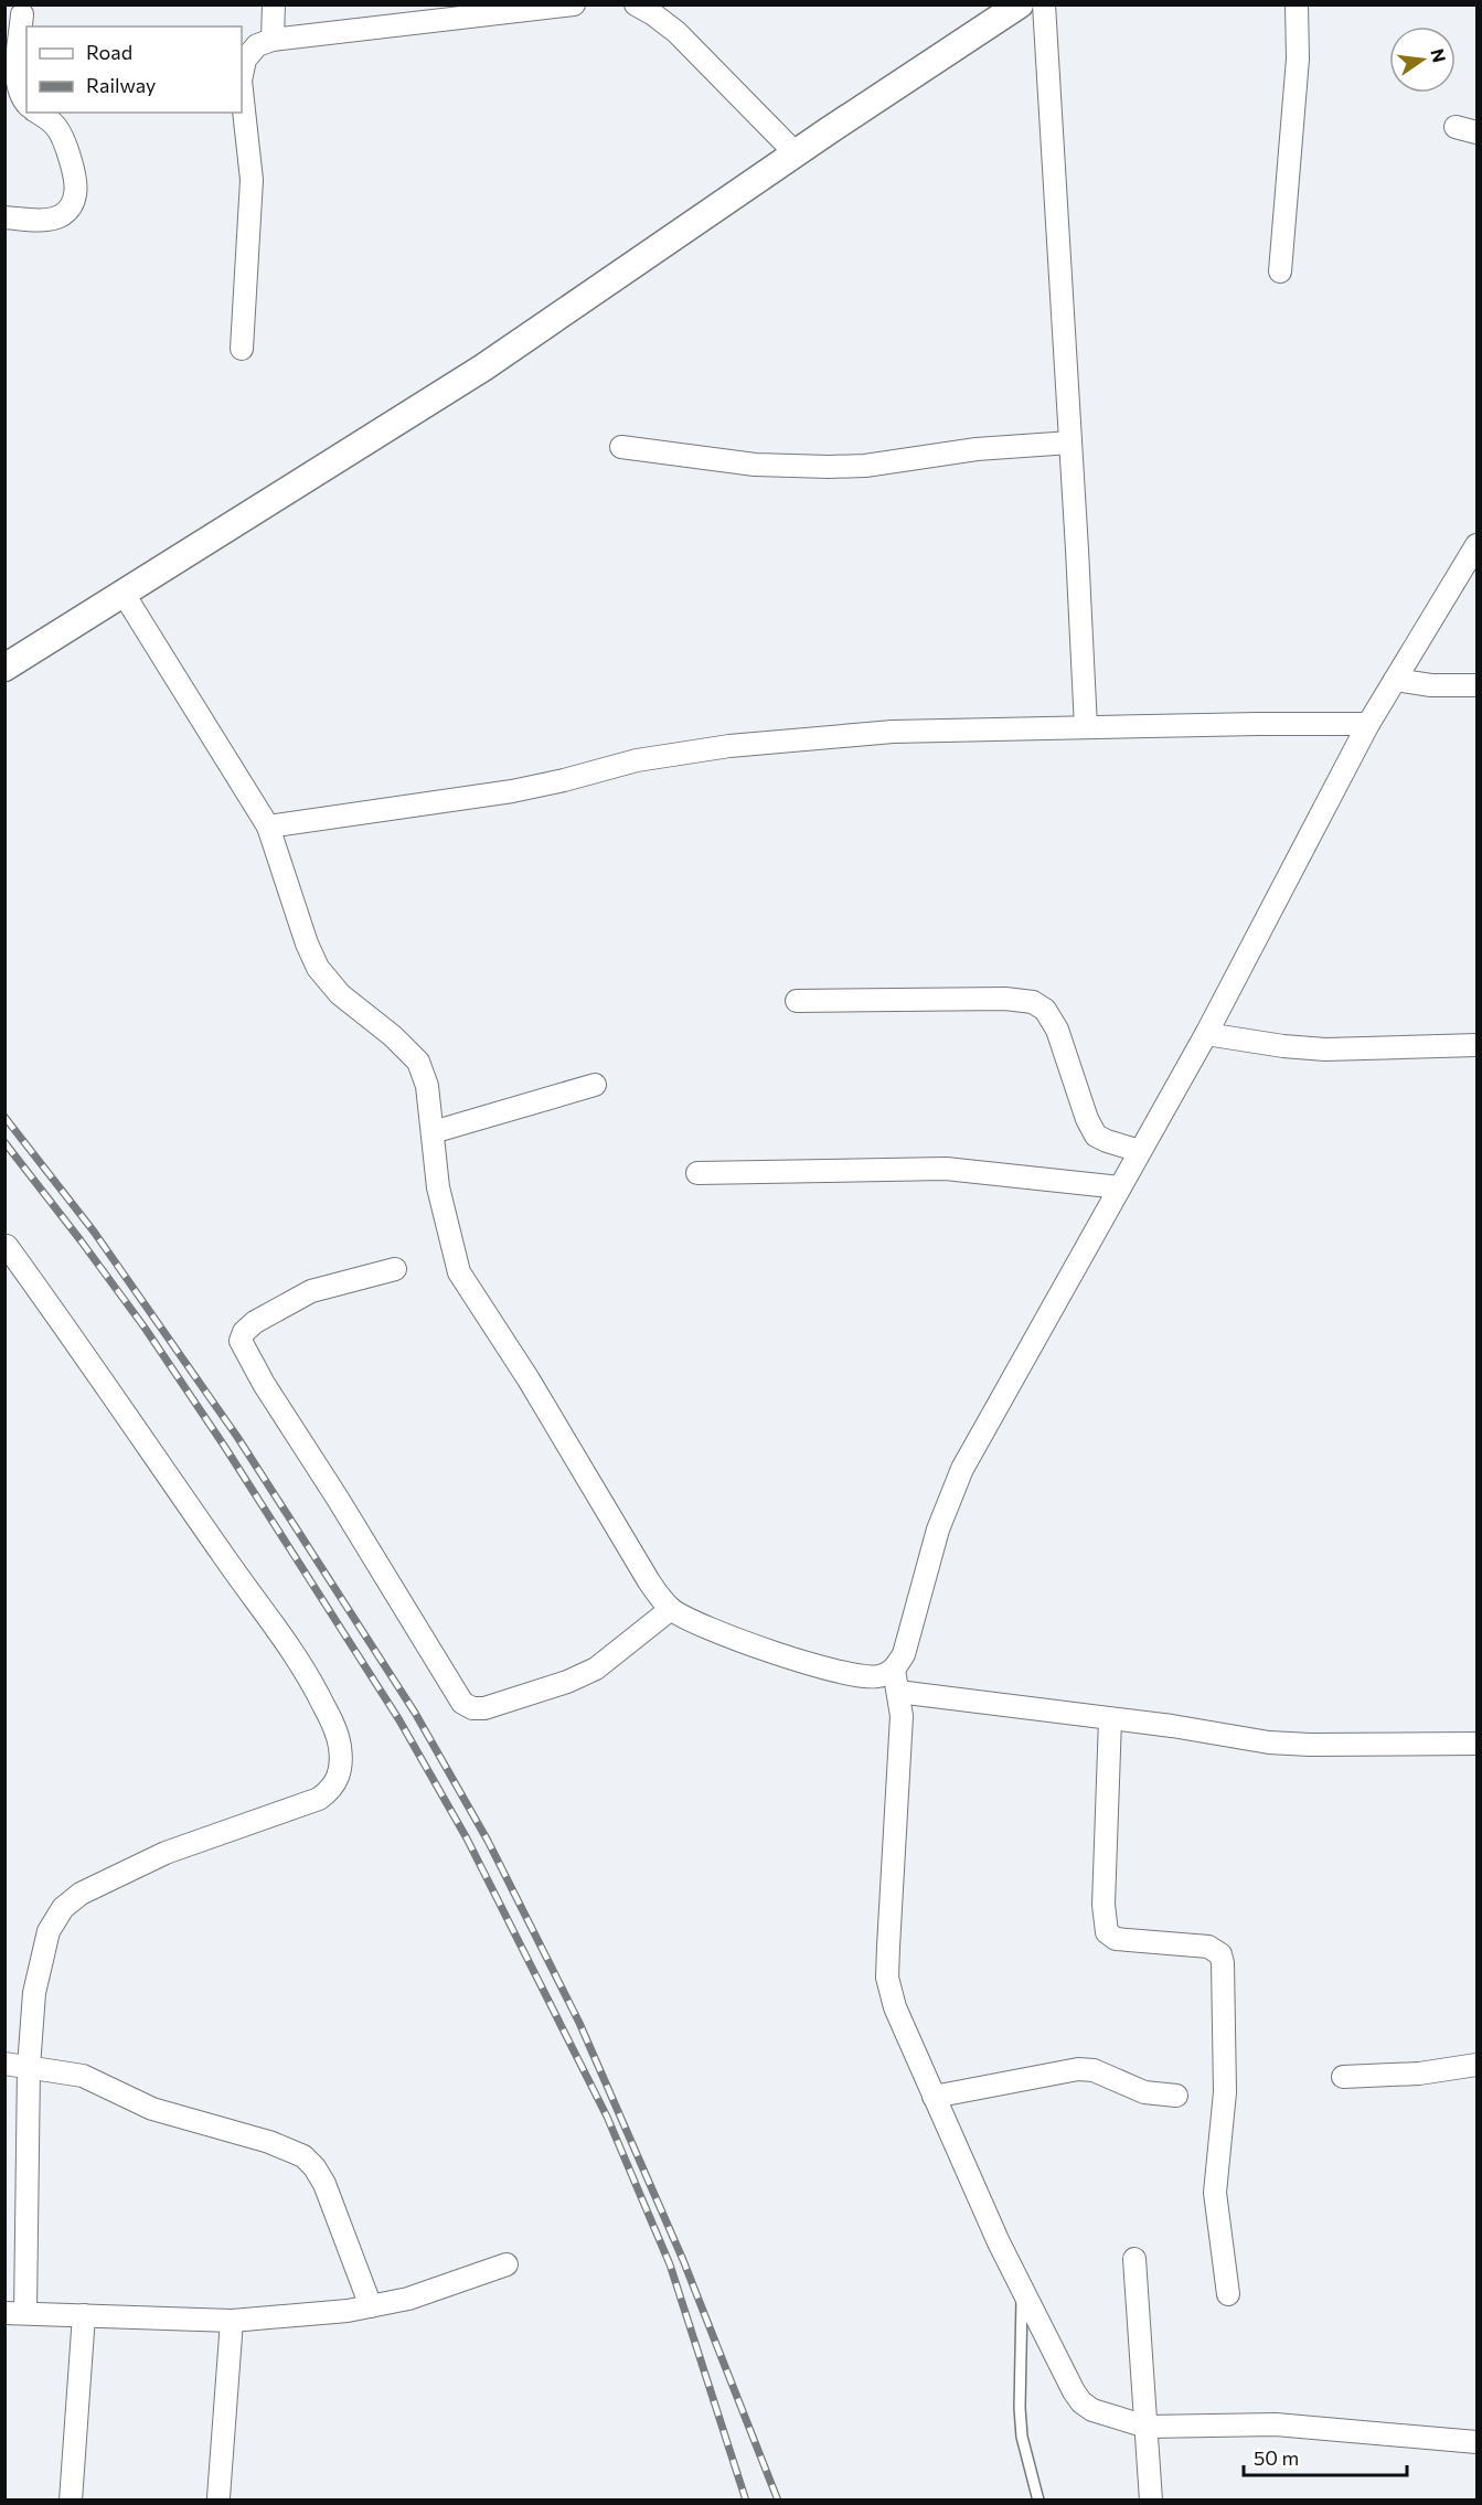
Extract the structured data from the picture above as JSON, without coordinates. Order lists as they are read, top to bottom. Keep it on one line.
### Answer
{"legend":["Road","Railway"],"scale_bar":"50 m","north":"right"}
